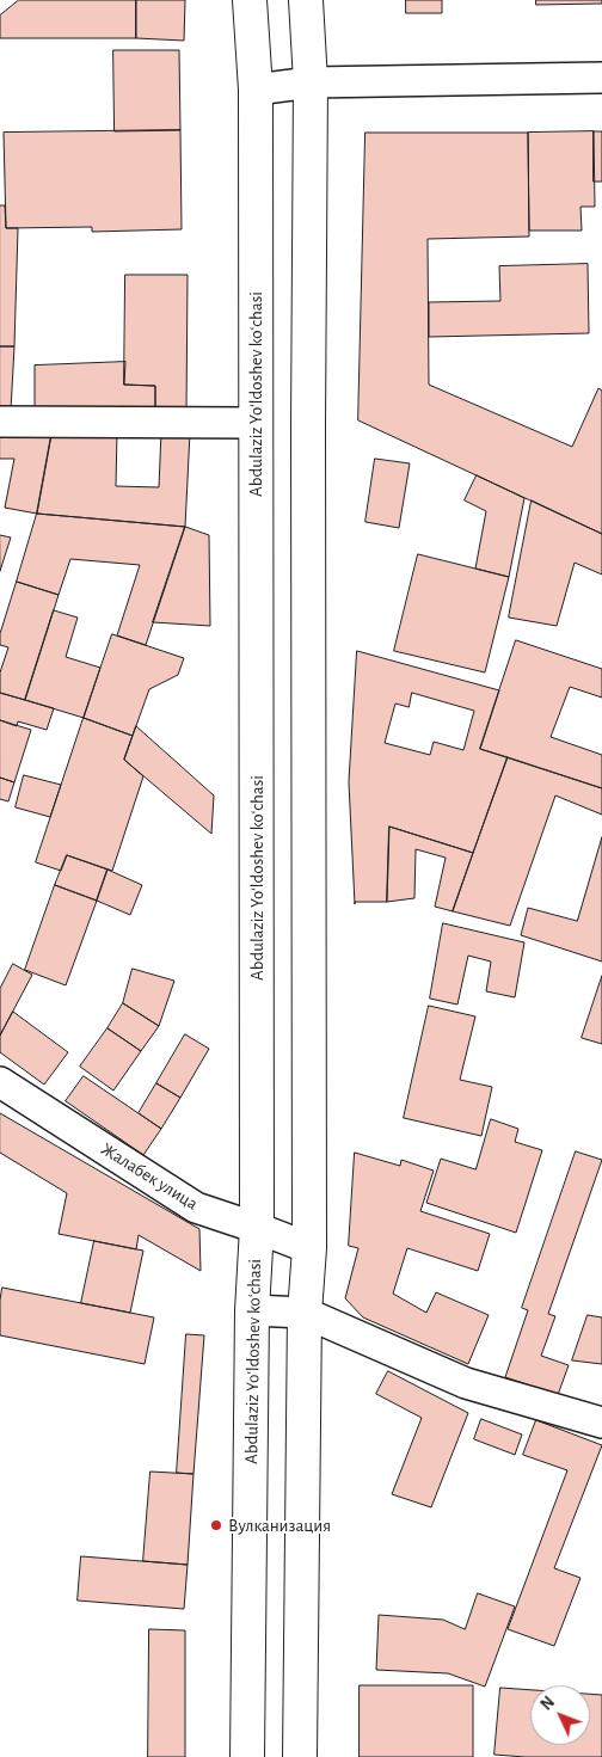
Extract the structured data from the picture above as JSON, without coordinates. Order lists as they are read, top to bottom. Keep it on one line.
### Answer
{"streets":{"main road":["Abdulaziz Yoʻldoshev koʻchasi"],"street":["Жалабек улица"]},"crossings":[["Abdulaziz Yoʻldoshev koʻchasi","Жалабек улица"]],"places":["Вулканизация"],"north":"top left"}
